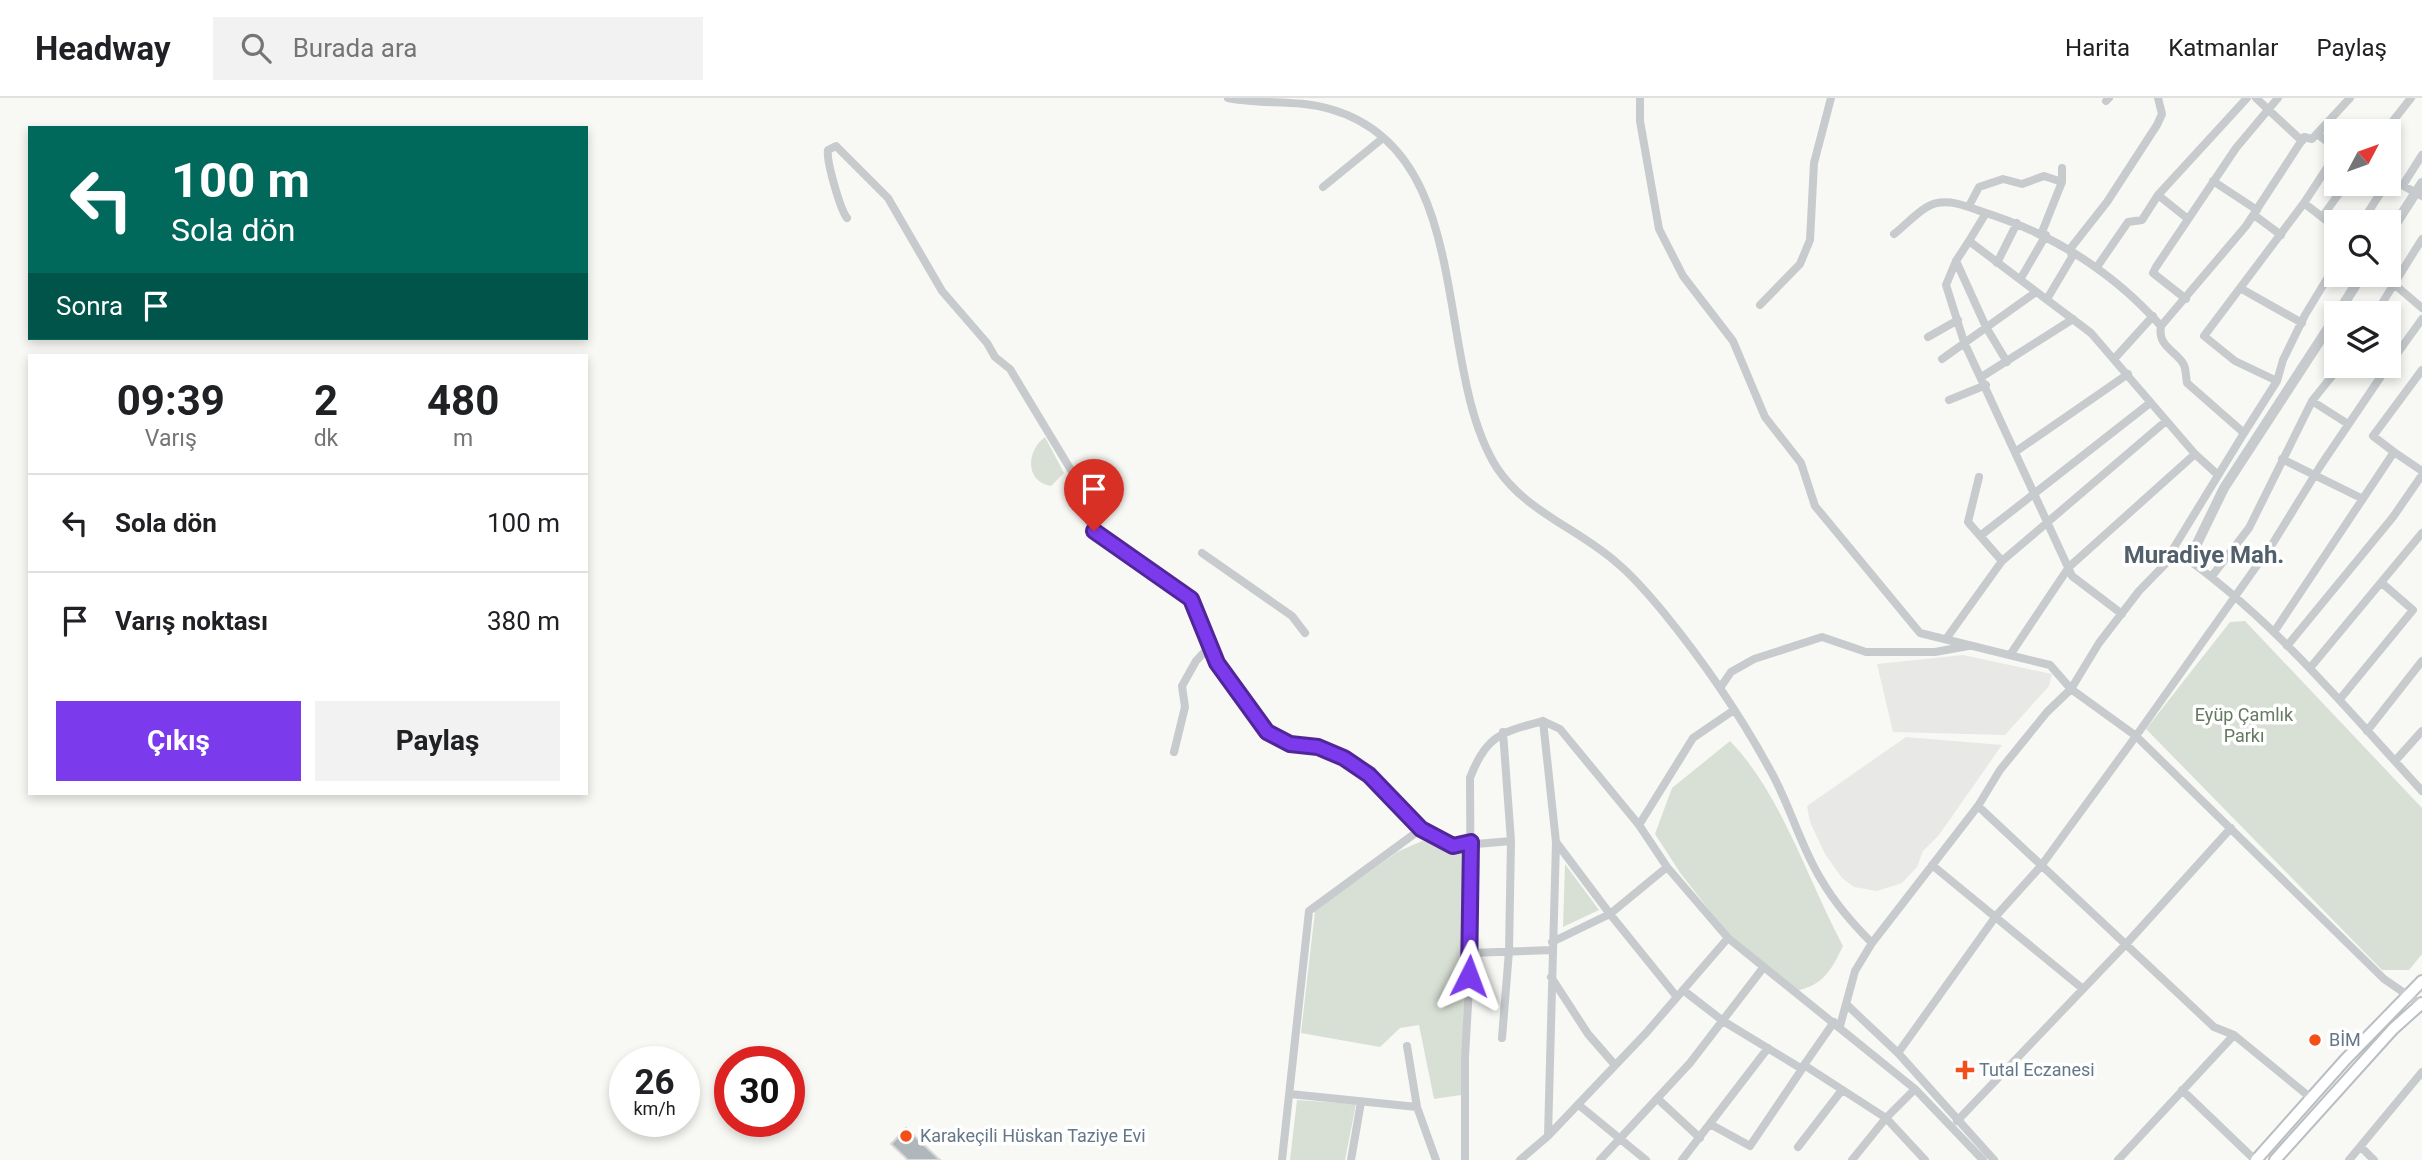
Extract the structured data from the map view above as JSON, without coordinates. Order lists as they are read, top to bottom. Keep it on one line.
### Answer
{"districts":["Muradiye Mah."],"parks":["Eyüp Çamlık Parkı"],"places":{"other":["BİM","Karakeçili Hüskan Taziye Evi"],"health":["Tutal Eczanesi"]},"north":"top right","page":{"header":"Headway","search":"Burada ara","nav":["Harita","Katmanlar","Paylaş"],"turn":["100 m","Sola dön"],"then":"Sonra","eta":["09:39","Varış","2","dk","480","m"],"list":[{"name":"Sola dön","value":"100 m"},{"name":"Varış noktası","value":"380 m"}],"buttons":["Çıkış","Paylaş"],"speed":"26 km/h","limit":"30"}}
